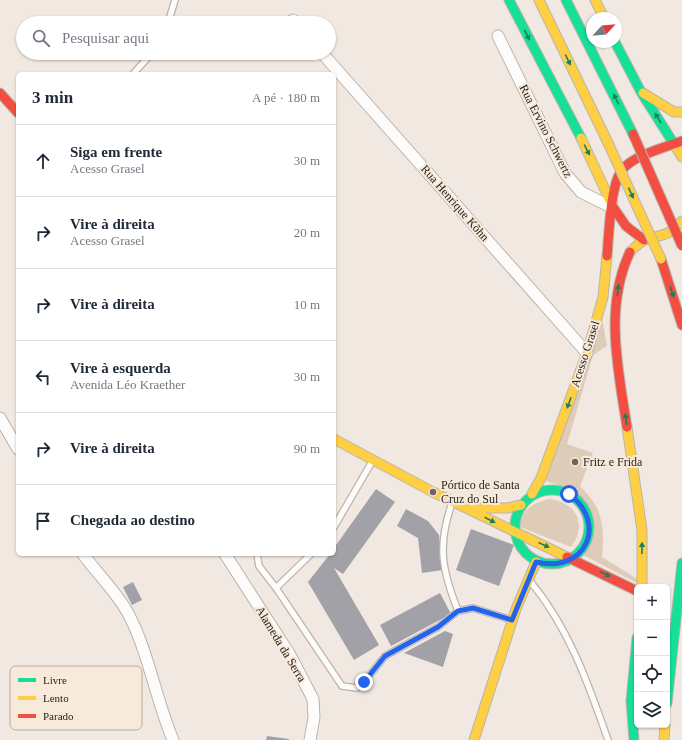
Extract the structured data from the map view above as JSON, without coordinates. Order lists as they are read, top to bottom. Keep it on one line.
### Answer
{"streets":{"main road":["Acesso Grasel"],"street":["Rua Ervino Schwertz","Rua Henrique Kõhn","Alameda da Serra"]},"crossings":[["Rua Ervino Schwertz","Acesso Grasel"],["Rua Henrique Kõhn","Acesso Grasel"]],"places":["Fritz e Frida","Pórtico de Santa Cruz do Sul"],"legend":["Livre","Lento","Parado"],"north":"top right","page":{"search":"Pesquisar aqui","heading":["3 min","A pé · 180 m"],"list":[["Siga em frente","Acesso Grasel","30 m"],["Vire à direita","Acesso Grasel","20 m"],["Vire à direita","10 m"],["Vire à esquerda","Avenida Léo Kraether","30 m"],["Vire à direita","90 m"],"Chegada ao destino"],"map_buttons":["+","−"]}}
